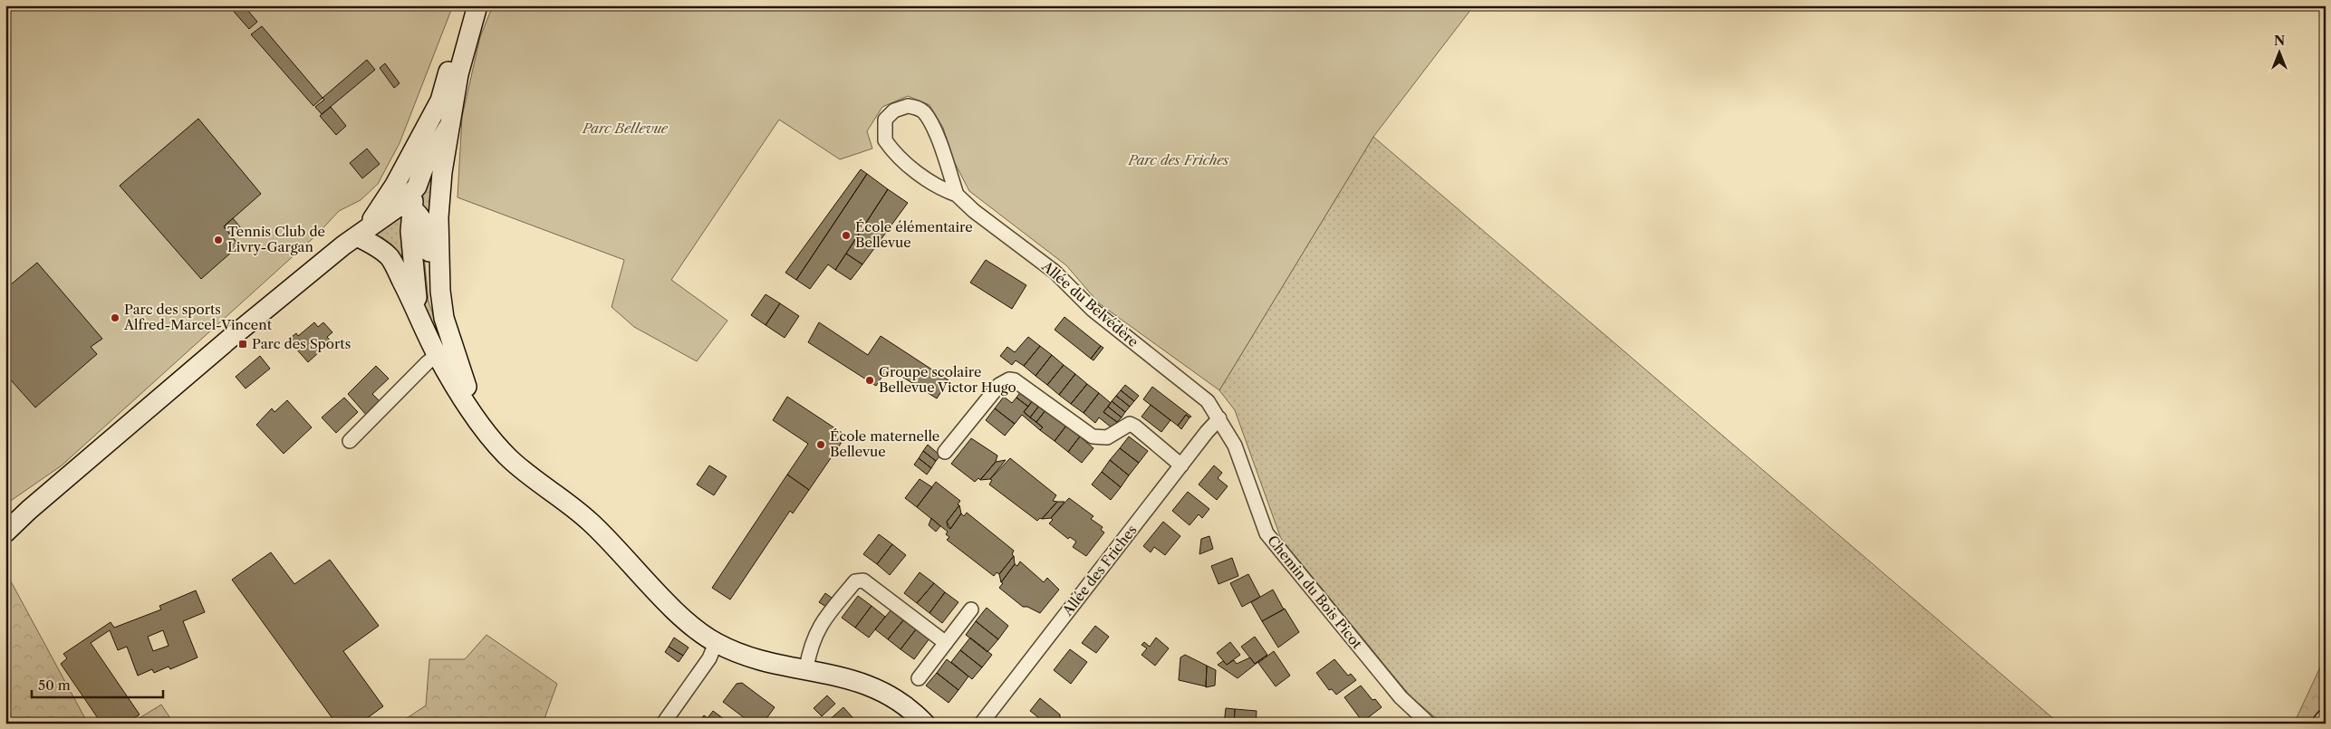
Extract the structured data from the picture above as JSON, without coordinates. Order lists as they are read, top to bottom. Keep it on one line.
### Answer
{"streets":{"street":["Allée du Belvédère","Allée des Friches","Chemin du Bois Picot"]},"crossings":[["Allée du Belvédère","Allée des Friches"],["Allée du Belvédère","Chemin du Bois Picot"],["Allée des Friches","Chemin du Bois Picot"]],"parks":["Parc Bellevue","Parc des Friches"],"places":{"other":["École élémentaire Bellevue","Tennis Club de Livry-Gargan","Parc des sports Alfred-Marcel-Vincent","Groupe scolaire Bellevue Victor Hugo","École maternelle Bellevue"],"transit":["Parc des Sports"]},"scale_bar":"50 m","north":"top"}
